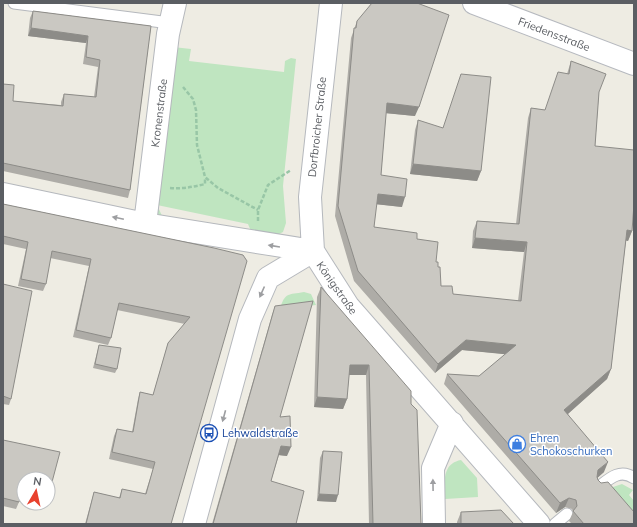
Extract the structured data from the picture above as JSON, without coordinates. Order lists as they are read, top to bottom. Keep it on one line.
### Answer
{"streets":{"street":["Friedensstraße","Kronenstraße","Dorfbroicher Straße","Königstraße"]},"crossings":[["Kronenstraße","Königstraße"],["Dorfbroicher Straße","Königstraße"]],"places":{"bus stop":["Lehwaldstraße"],"shop":["Ehren Schokoschurken"]},"north":"top"}
